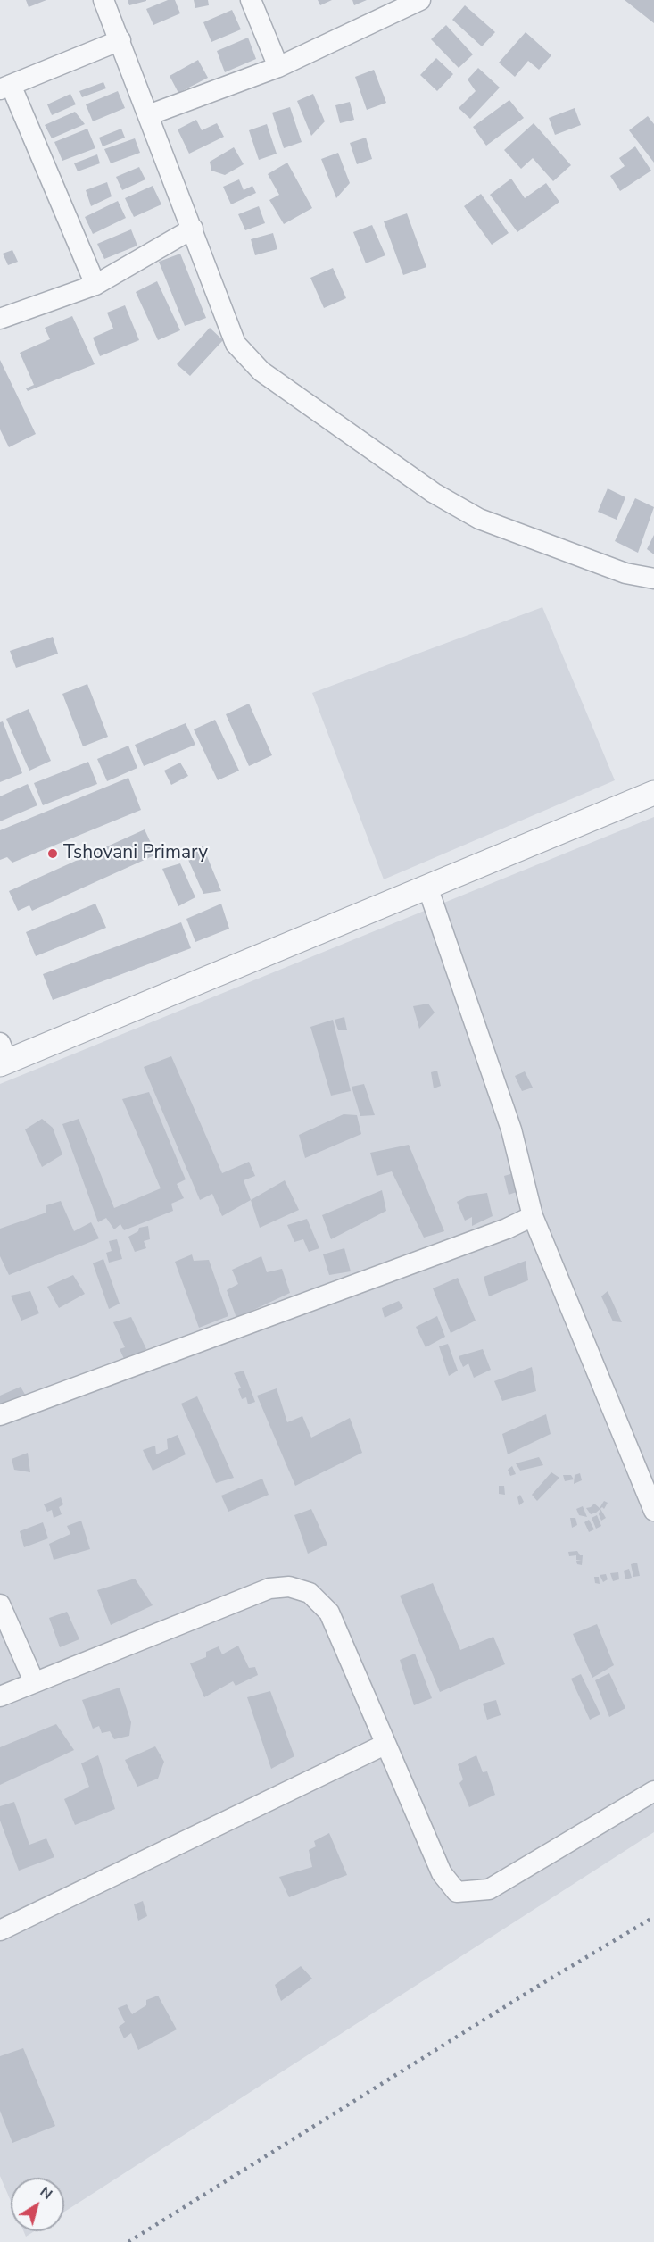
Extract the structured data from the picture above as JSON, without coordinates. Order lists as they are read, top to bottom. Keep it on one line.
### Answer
{"places":["Tshovani Primary"],"north":"top right"}
